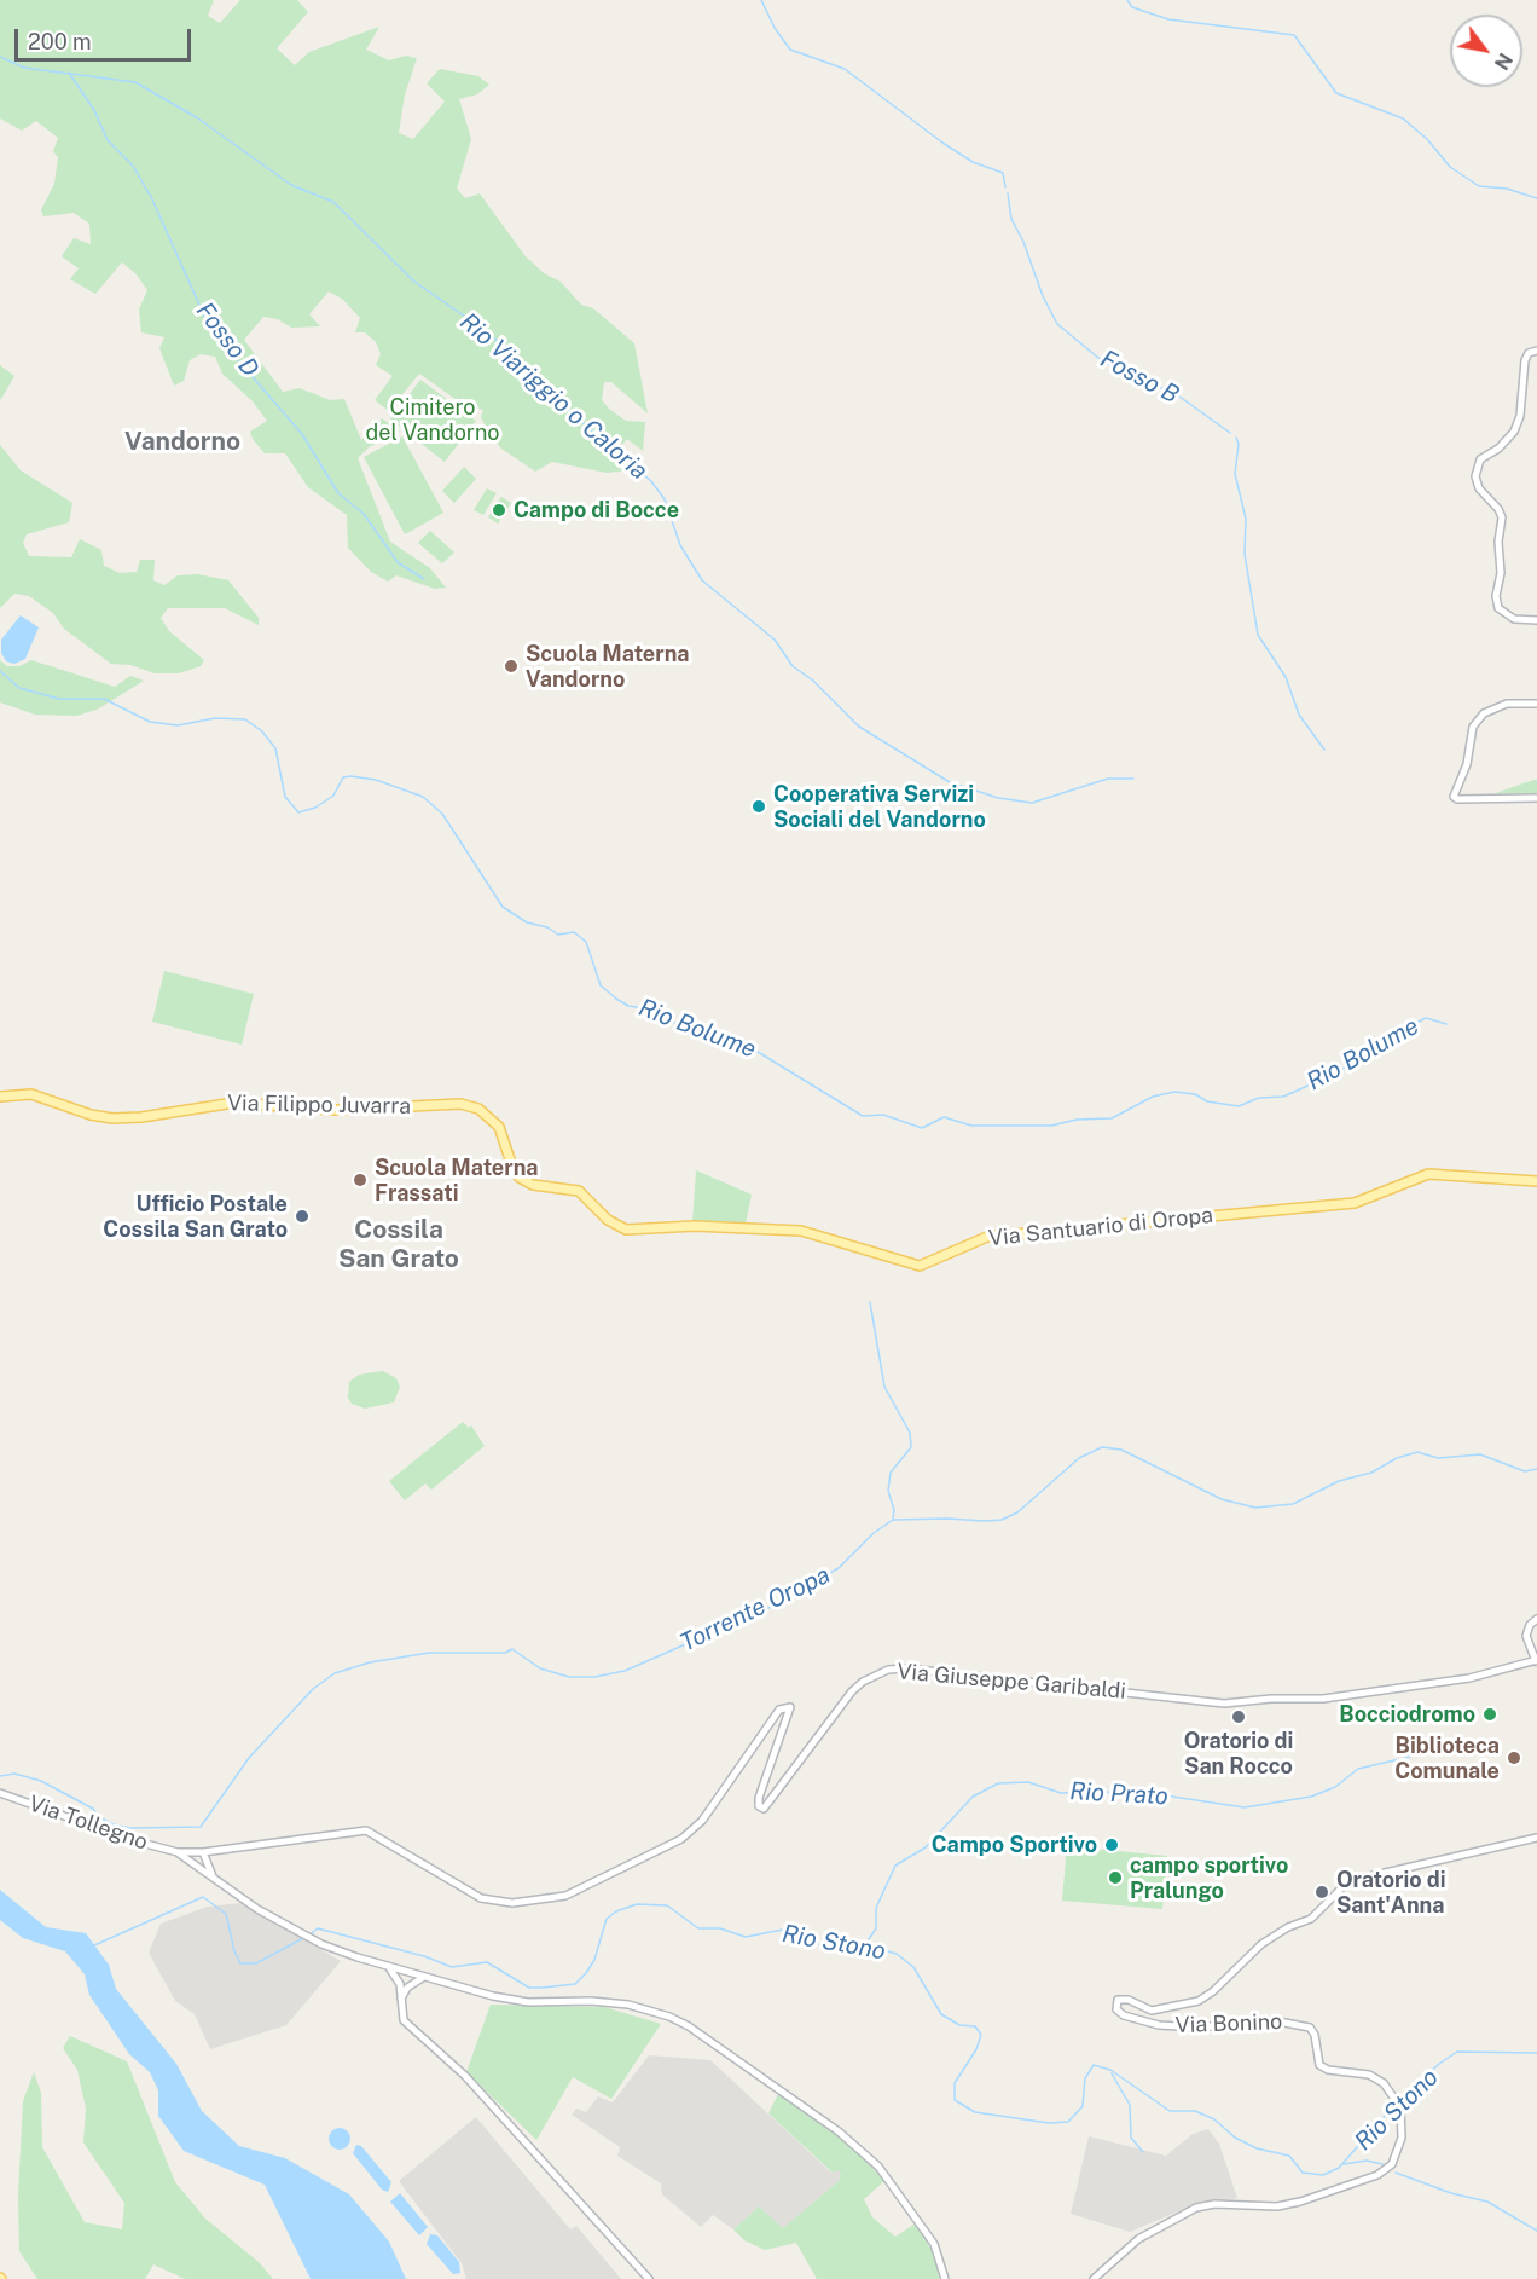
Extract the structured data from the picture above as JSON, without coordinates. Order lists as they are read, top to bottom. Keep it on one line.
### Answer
{"streets":{"main road":["Via Filippo Juvarra","Via Santuario di Oropa"],"street":["Via Giuseppe Garibaldi","Via Tollegno","Via Bonino"]},"crossings":[["Via Filippo Juvarra","Via Santuario di Oropa"],["Via Giuseppe Garibaldi","Via Tollegno"]],"districts":["Vandorno","Cossila San Grato"],"water":["Fosso D","Fosso B","Rio Viariggio o Caloria","Rio Bolume","Torrente Oropa","Rio Prato","Rio Stono"],"parks":["Cimitero del Vandorno"],"places":["Campo di Bocce","Scuola Materna Vandorno","Cooperativa Servizi Sociali del Vandorno","Scuola Materna Frassati","Ufficio Postale Cossila San Grato","Bocciodromo","Oratorio di San Rocco","Biblioteca Comunale","Campo Sportivo","campo sportivo Pralungo","Oratorio di Sant'Anna"],"scale_bar":"200 m","north":"bottom right"}
